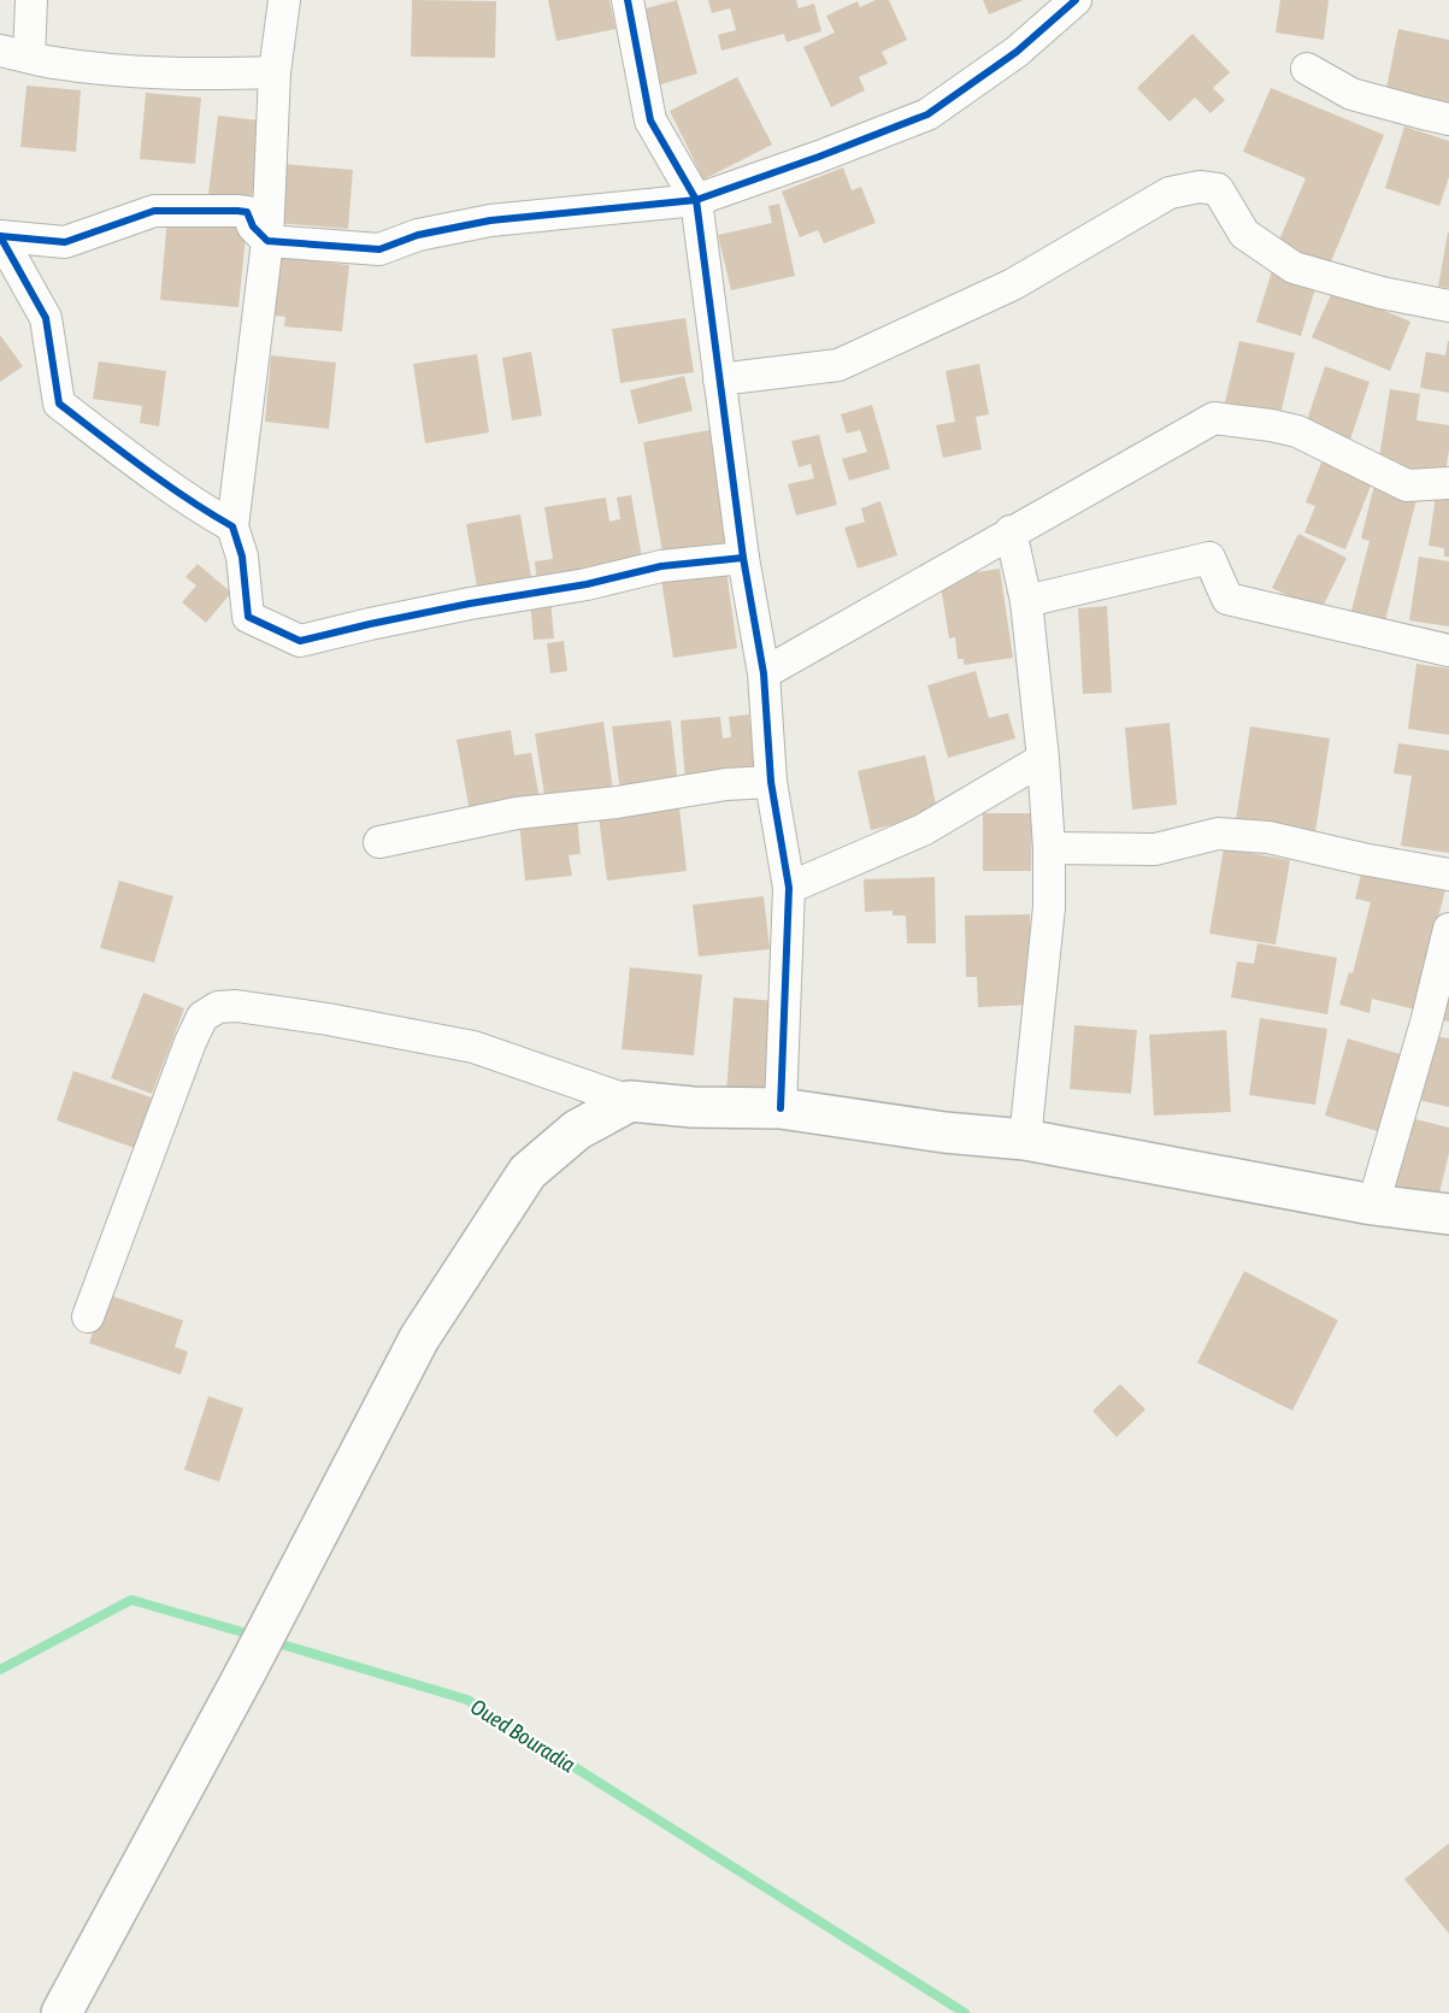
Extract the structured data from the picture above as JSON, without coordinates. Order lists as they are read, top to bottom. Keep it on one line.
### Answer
{"water":["Oued Bouradia"]}
